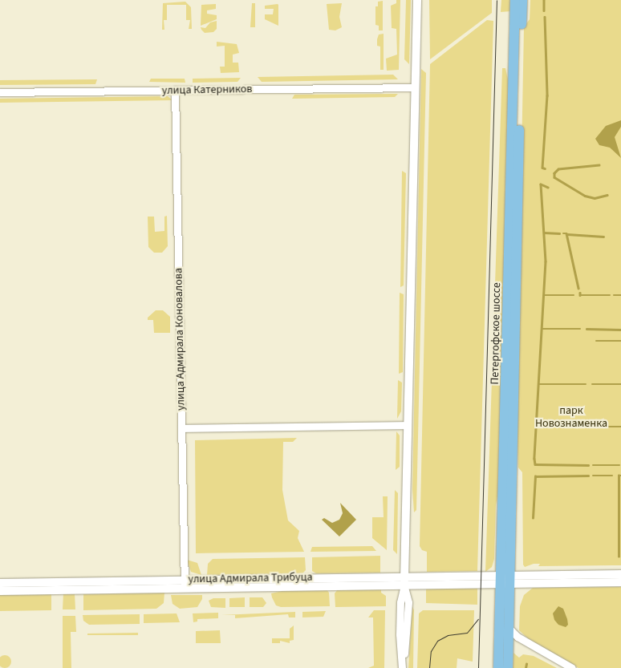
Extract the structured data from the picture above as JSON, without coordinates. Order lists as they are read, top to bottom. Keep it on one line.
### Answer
{"streets":{"main road":["Петергофское шоссе"],"street":["улица Катерников","улица Адмирала Коновалова","улица Адмирала Трибуца"]},"crossings":[["улица Катерников","улица Адмирала Коновалова"],["Петергофское шоссе","улица Адмирала Трибуца"],["улица Адмирала Коновалова","улица Адмирала Трибуца"]],"parks":["парк Новознаменка"]}
